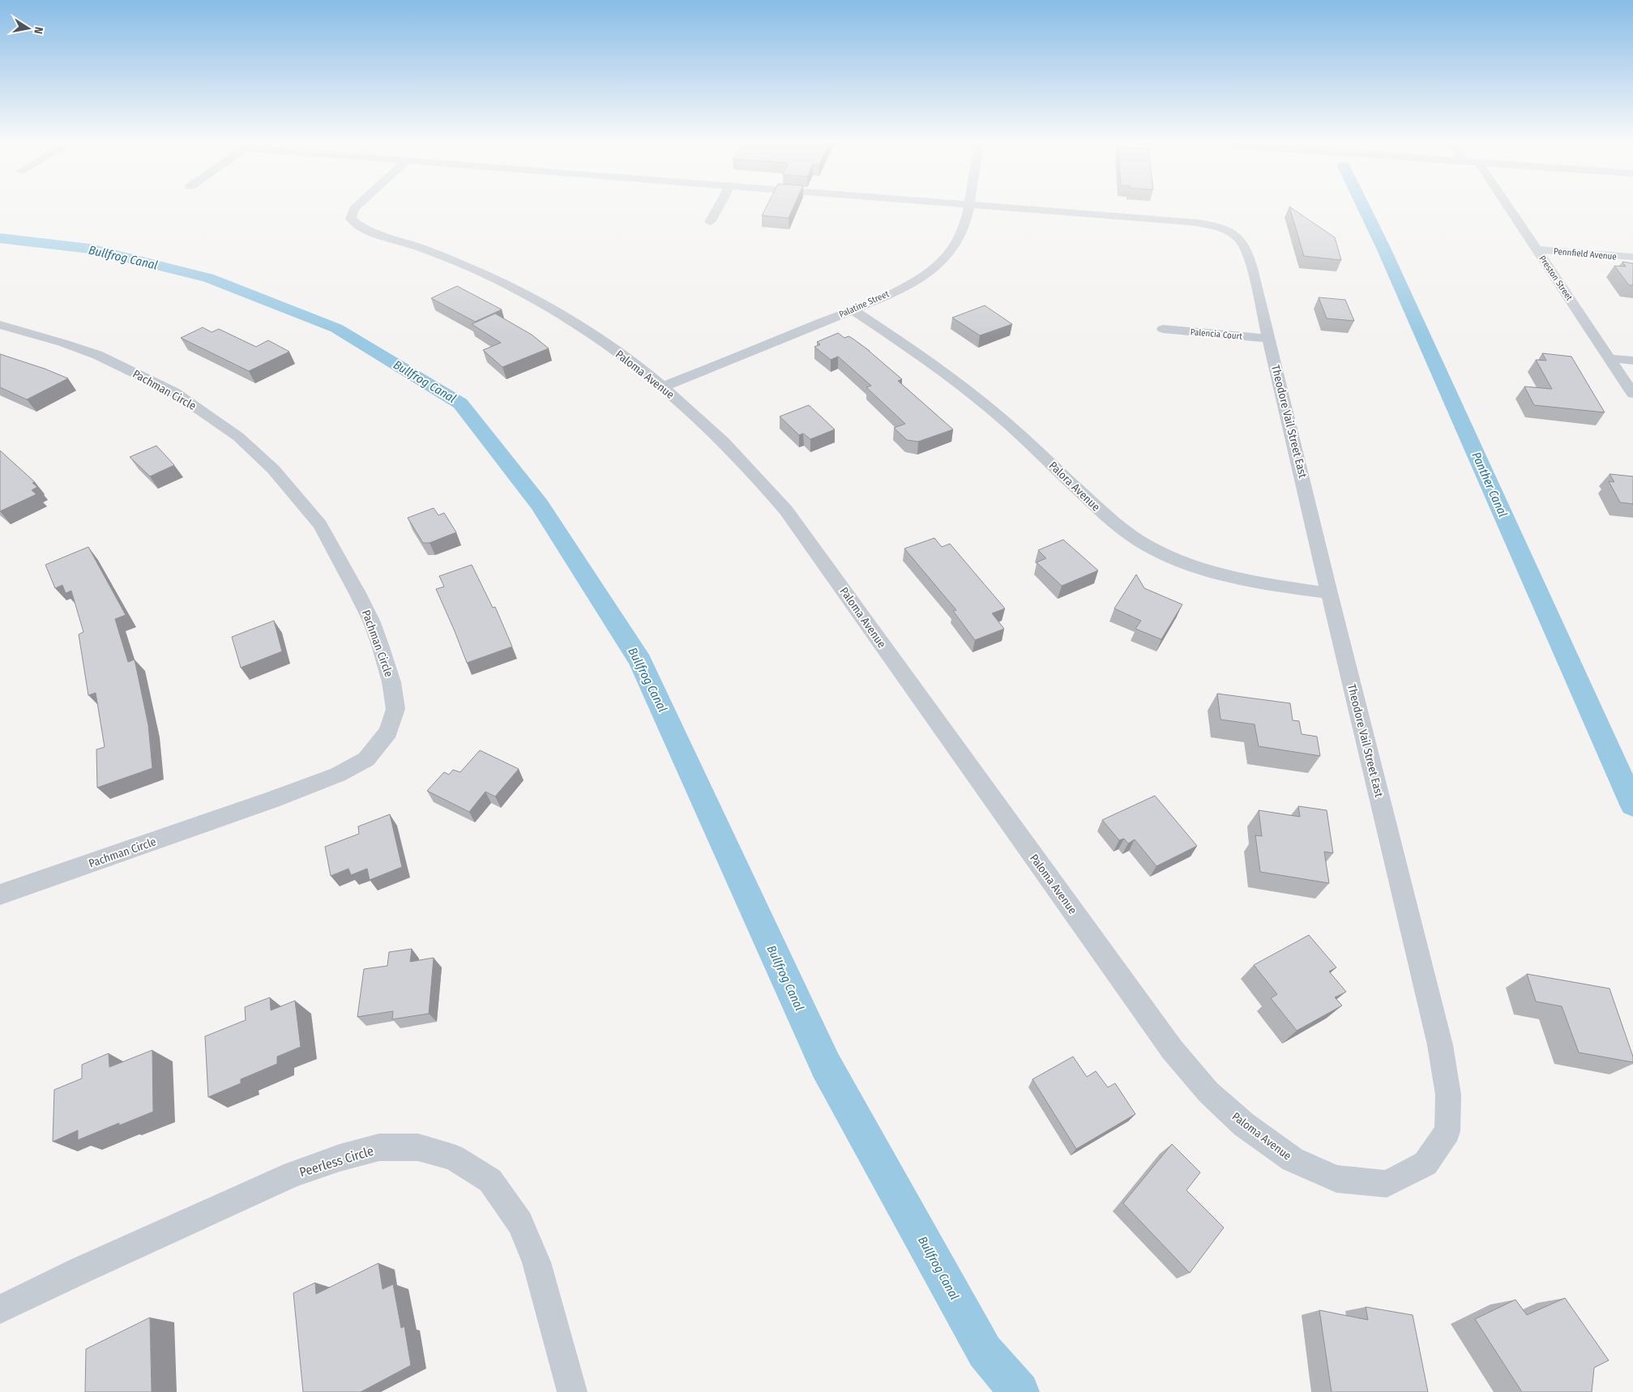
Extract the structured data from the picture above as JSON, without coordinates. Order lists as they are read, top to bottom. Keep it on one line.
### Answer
{"streets":{"street":["Pennfield Avenue","Preston Street","Palatine Street","Palencia Court","Paloma Avenue","Pachman Circle","Theodore Vail Street East","Palora Avenue","Peerless Circle"]},"crossings":[["Pennfield Avenue","Preston Street"],["Palatine Street","Paloma Avenue"],["Palatine Street","Palora Avenue"],["Palencia Court","Theodore Vail Street East"],["Paloma Avenue","Theodore Vail Street East"],["Theodore Vail Street East","Palora Avenue"]],"water":["Bullfrog Canal","Panther Canal"],"north":"right"}
